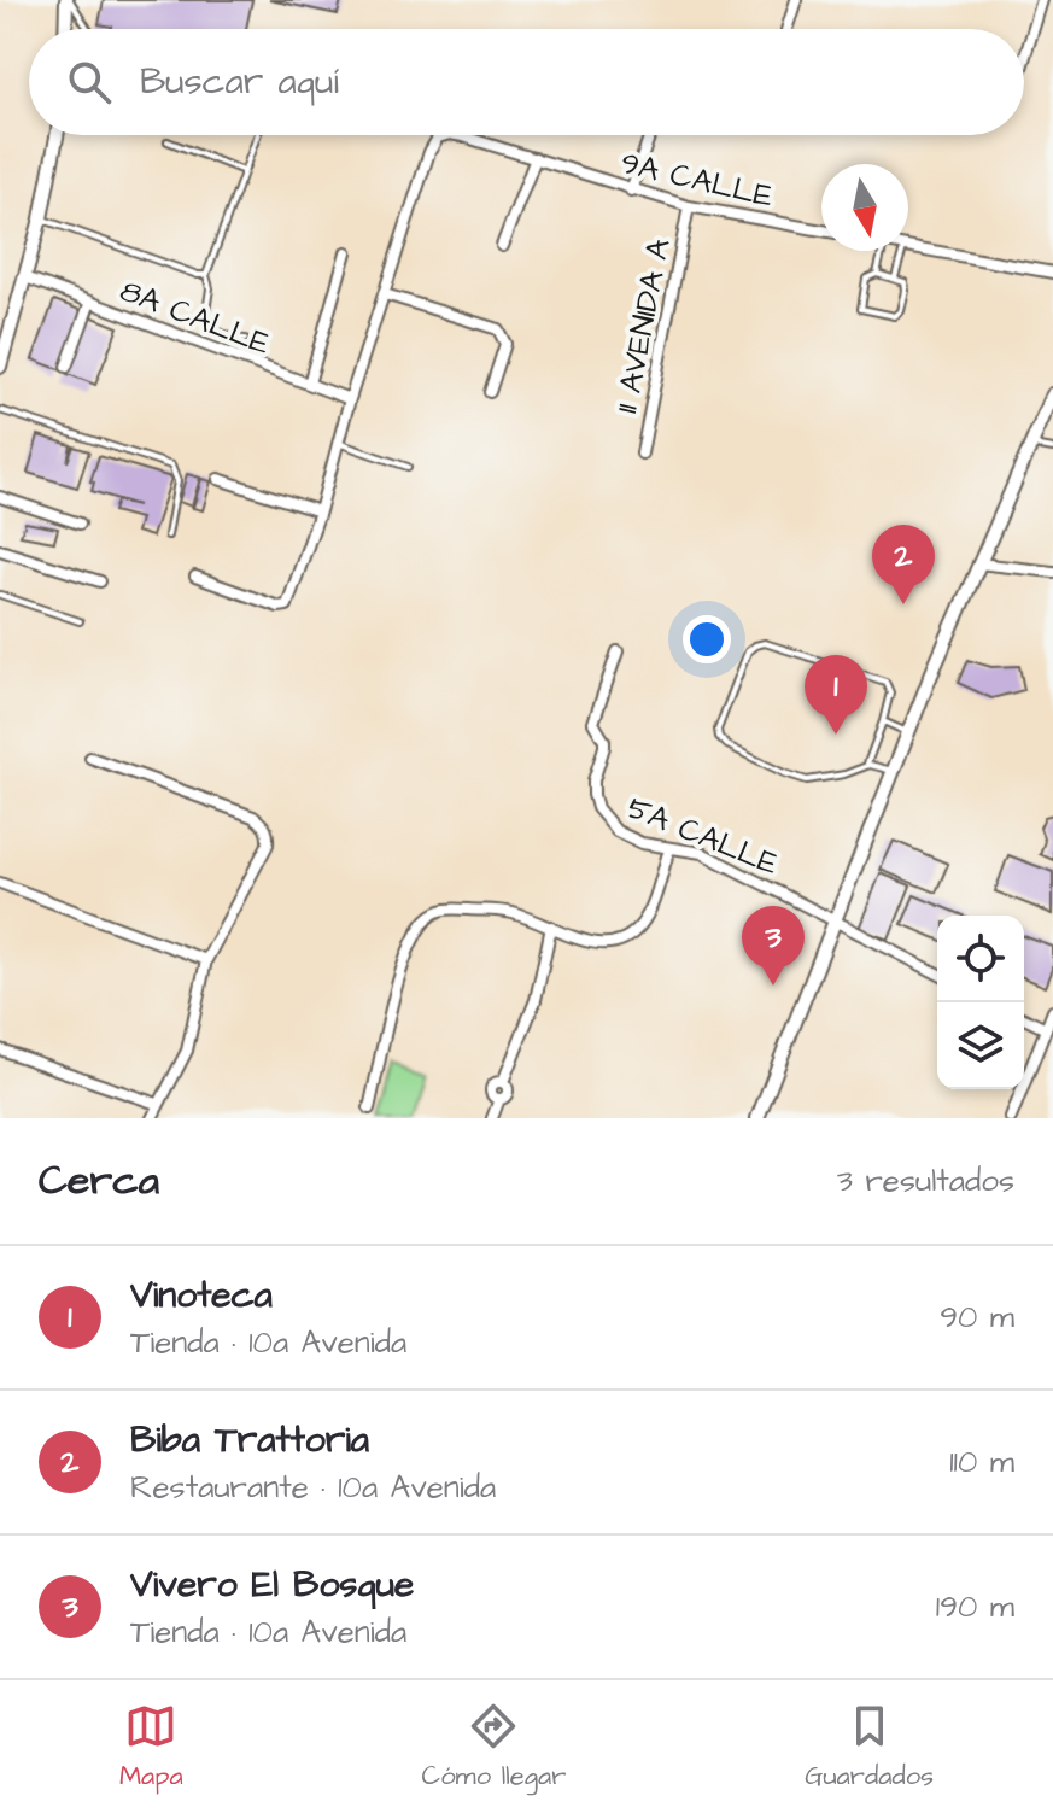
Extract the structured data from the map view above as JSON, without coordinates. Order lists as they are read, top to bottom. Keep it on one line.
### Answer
{"streets":{"street":["9A CALLE","8A CALLE","11 AVENIDA A","5A CALLE"]},"crossings":[["9A CALLE","11 AVENIDA A"]],"north":"bottom","page":{"search":"Buscar aquí","pins":["2","1","3"],"heading":["Cerca","3 resultados"],"list":[{"mark":"1","name":"Vinoteca","note":"Tienda · 10a Avenida","value":"90 m"},{"mark":"2","name":"Biba Trattoria","note":"Restaurante · 10a Avenida","value":"110 m"},{"mark":"3","name":"Vivero El Bosque","note":"Tienda · 10a Avenida","value":"190 m"}],"nav":["Mapa","Cómo llegar","Guardados"]}}
